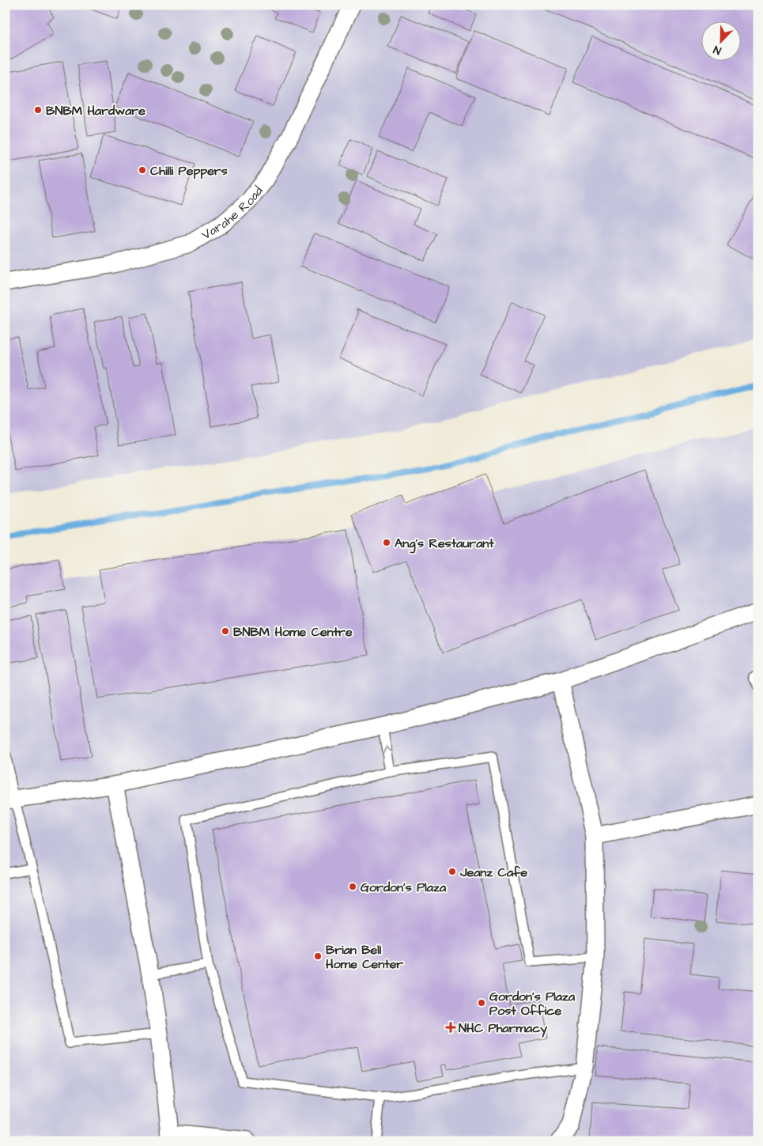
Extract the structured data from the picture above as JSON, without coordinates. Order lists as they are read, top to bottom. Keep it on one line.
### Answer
{"streets":{"street":["Varahe Road"]},"places":{"other":["BNBM Hardware","Chilli Peppers","Ang's Restaurant","BNBM Home Centre","Jeanz Cafe","Gordon's Plaza","Brian Bell Home Center","Gordon's Plaza Post Office"],"health":["NHC Pharmacy"]},"north":"bottom left"}
